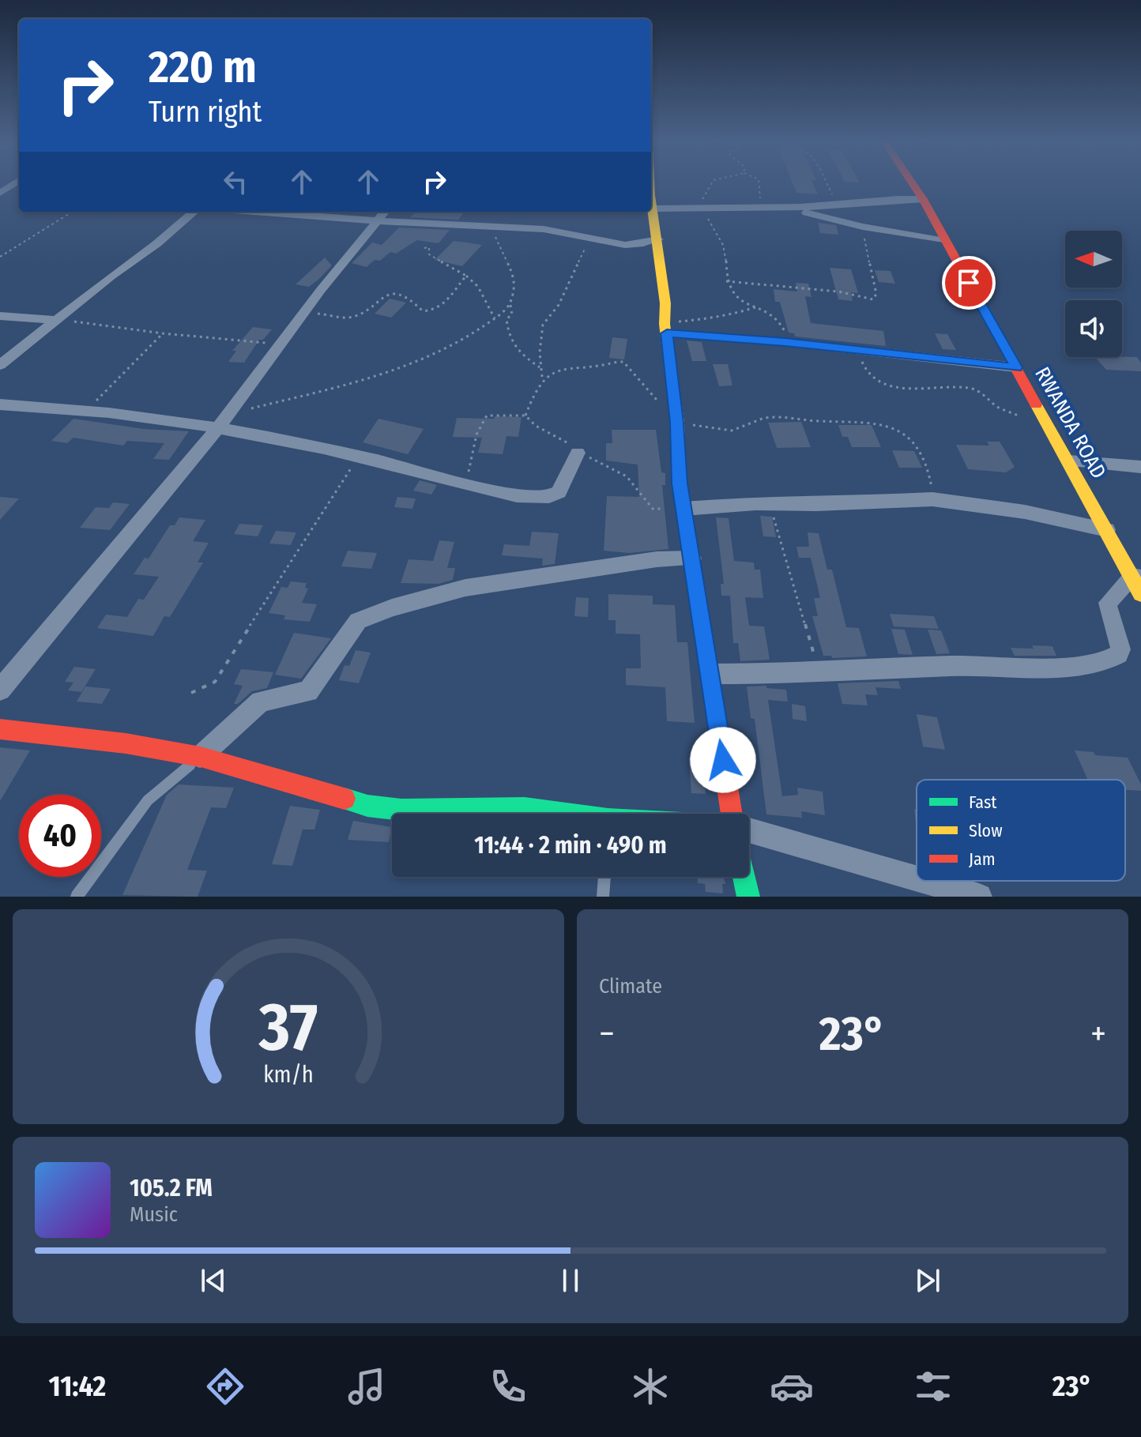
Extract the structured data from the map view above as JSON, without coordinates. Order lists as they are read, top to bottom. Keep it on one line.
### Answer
{"streets":{"main road":["RWANDA ROAD"]},"legend":["Fast","Slow","Jam"],"north":"left","page":{"turn":["220 m","Turn right"],"limit":"40","trip":"11:44 · 2 min · 490 m","tile":"Climate","heat":["−","23°","+"],"song":["105.2 FM","Music"],"tabs":["11:42","23°"],"gauge":["37","km/h"]}}
